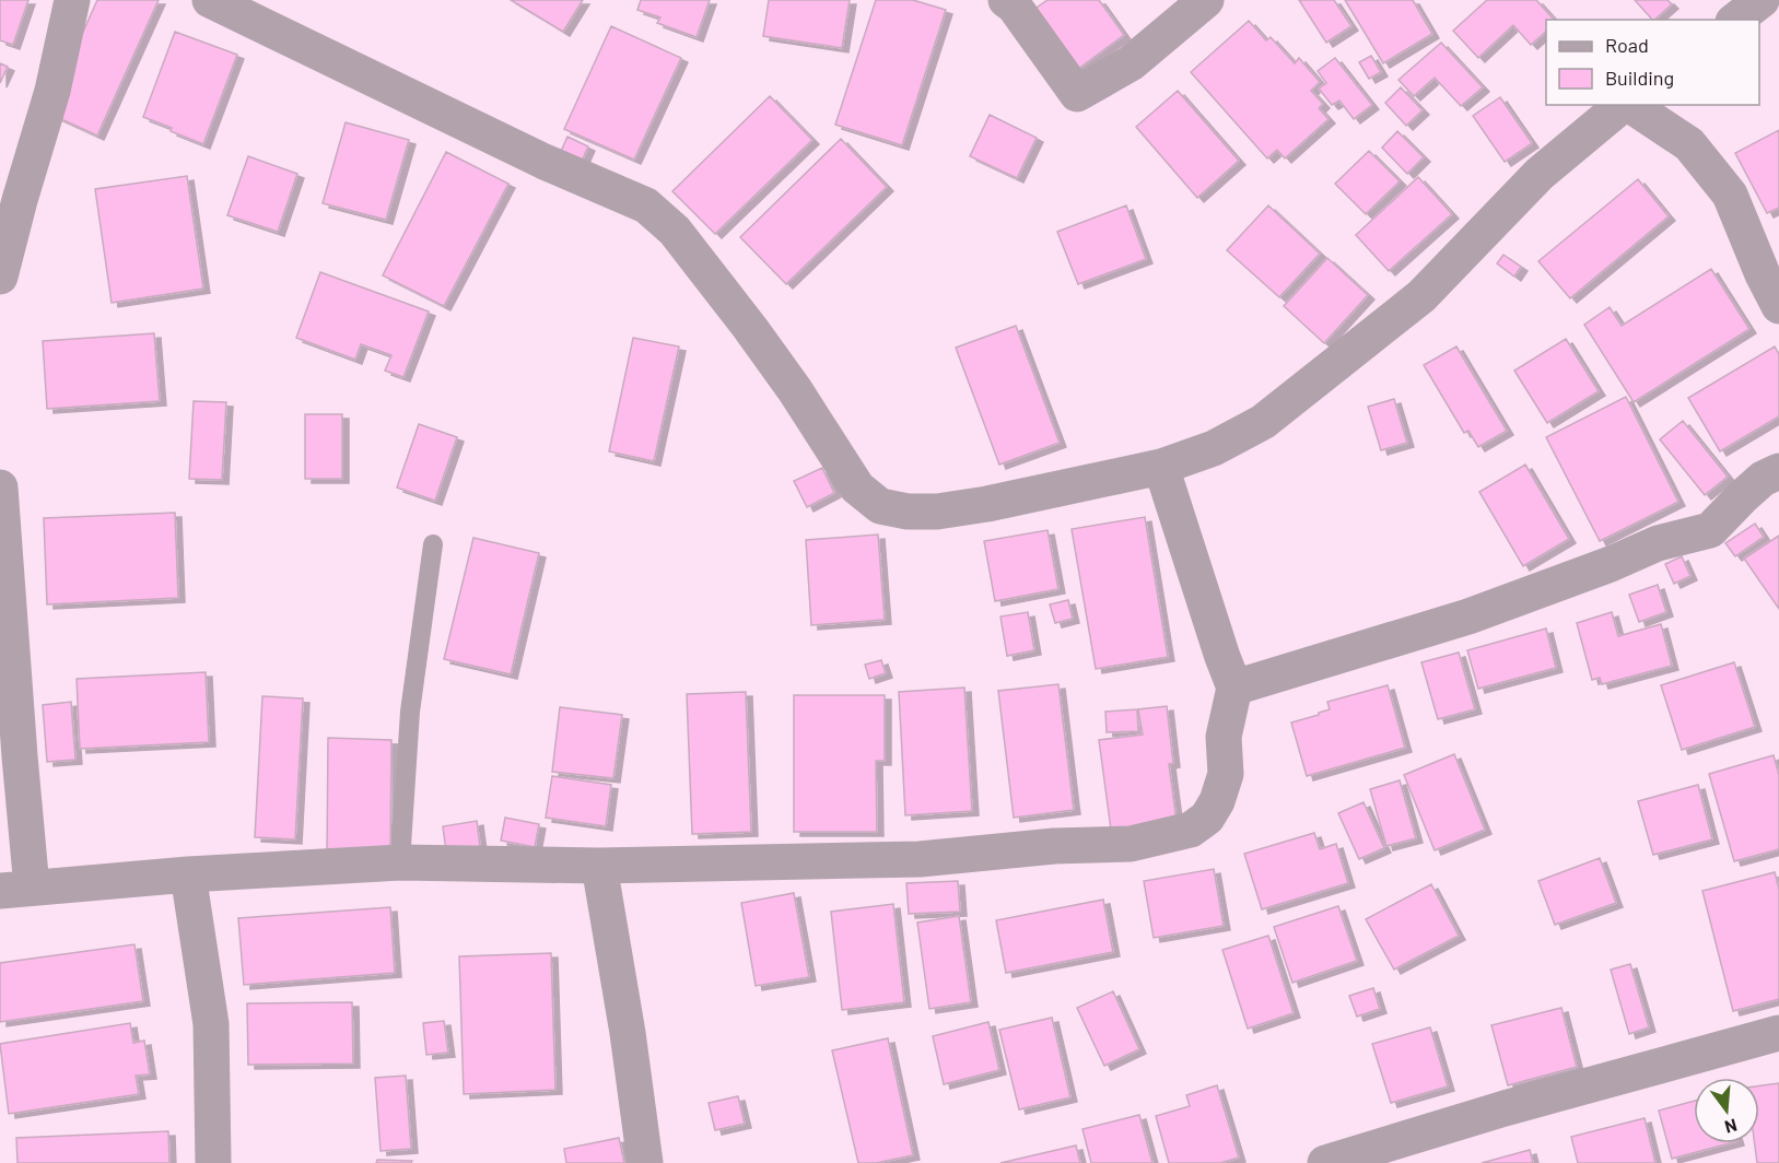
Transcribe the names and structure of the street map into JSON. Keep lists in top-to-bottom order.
{
  "legend": ["Road", "Building"],
  "north": "bottom"
}
